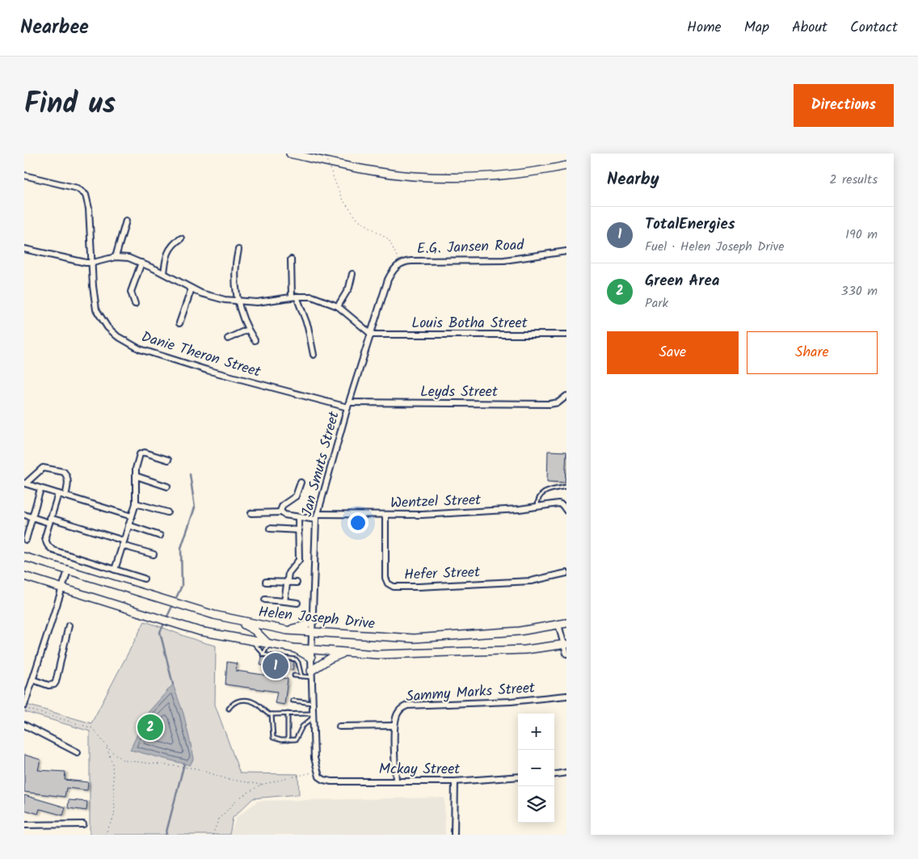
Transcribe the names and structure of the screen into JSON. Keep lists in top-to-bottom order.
{
  "streets": {
    "street": [
      "E.G. Jansen Road",
      "Louis Botha Street",
      "Danie Theron Street",
      "Leyds Street",
      "Jan Smuts Street",
      "Wentzel Street",
      "Hefer Street",
      "Helen Joseph Drive",
      "Sammy Marks Street",
      "Mckay Street"
    ]
  },
  "crossings": [
    ["E.G. Jansen Road", "Jan Smuts Street"],
    ["Louis Botha Street", "Jan Smuts Street"],
    ["Danie Theron Street", "Leyds Street"],
    ["Danie Theron Street", "Jan Smuts Street"],
    ["Leyds Street", "Jan Smuts Street"],
    ["Jan Smuts Street", "Wentzel Street"],
    ["Jan Smuts Street", "Helen Joseph Drive"],
    ["Jan Smuts Street", "Mckay Street"],
    ["Wentzel Street", "Hefer Street"],
    ["Sammy Marks Street", "Mckay Street"]
  ],
  "page": {
    "header": "Nearbee",
    "nav": [
      "Home",
      "Map",
      "About",
      "Contact"
    ],
    "title": "Find us",
    "buttons": [
      "Directions",
      ["Save", "Share"]
    ],
    "heading": ["Nearby", "2 results"],
    "list": [
      {
        "mark": "1",
        "name": "TotalEnergies",
        "note": "Fuel · Helen Joseph Drive",
        "value": "190 m"
      },
      {
        "mark": "2",
        "name": "Green Area",
        "note": "Park",
        "value": "330 m"
      }
    ],
    "pins": ["1", "2"],
    "map_buttons": ["+", "−"]
  }
}
